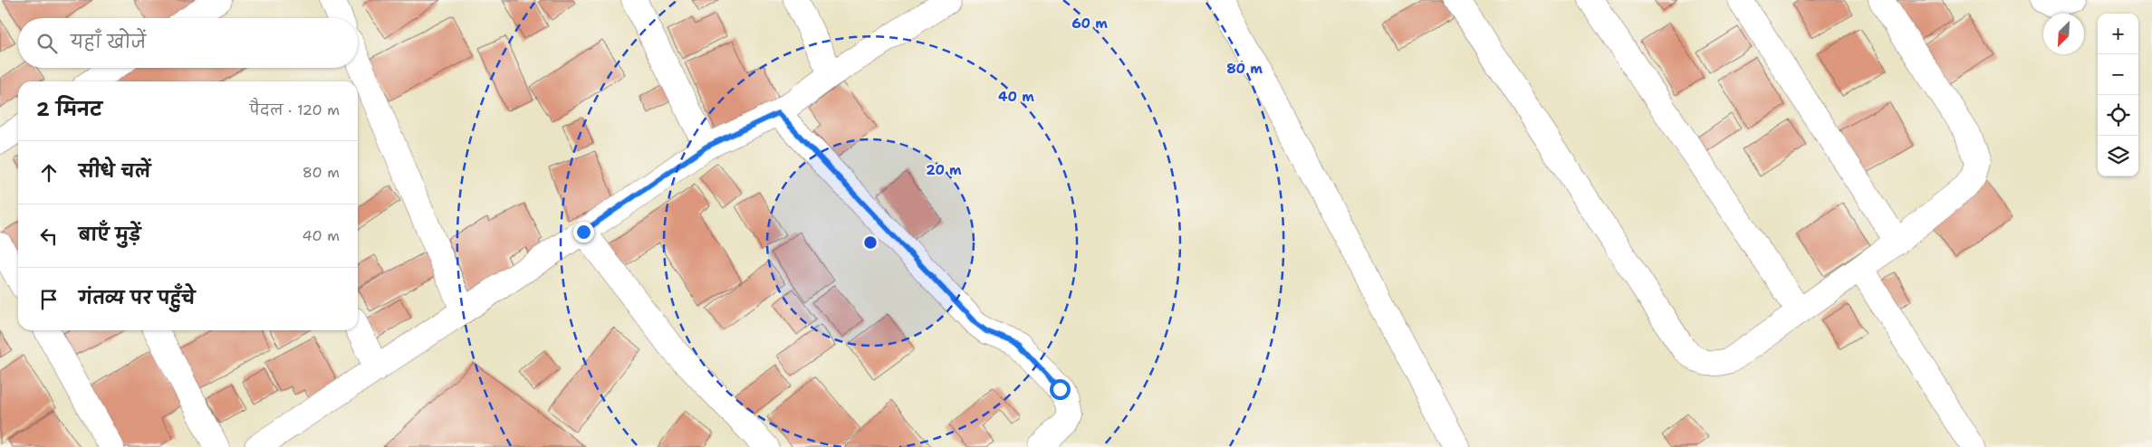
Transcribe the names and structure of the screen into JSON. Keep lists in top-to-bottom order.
{
  "north": "bottom left",
  "page": {
    "map_buttons": ["+", "−"],
    "search": "यहाँ खोजें",
    "heading": ["2 मिनट", "पैदल · 120 m"],
    "list": [
      ["सीधे चलें", "80 m"],
      ["बाएँ मुड़ें", "40 m"],
      "गंतव्य पर पहुँचे"
    ]
  },
  "rings": [
    "60 m",
    "80 m",
    "40 m",
    "20 m"
  ]
}
